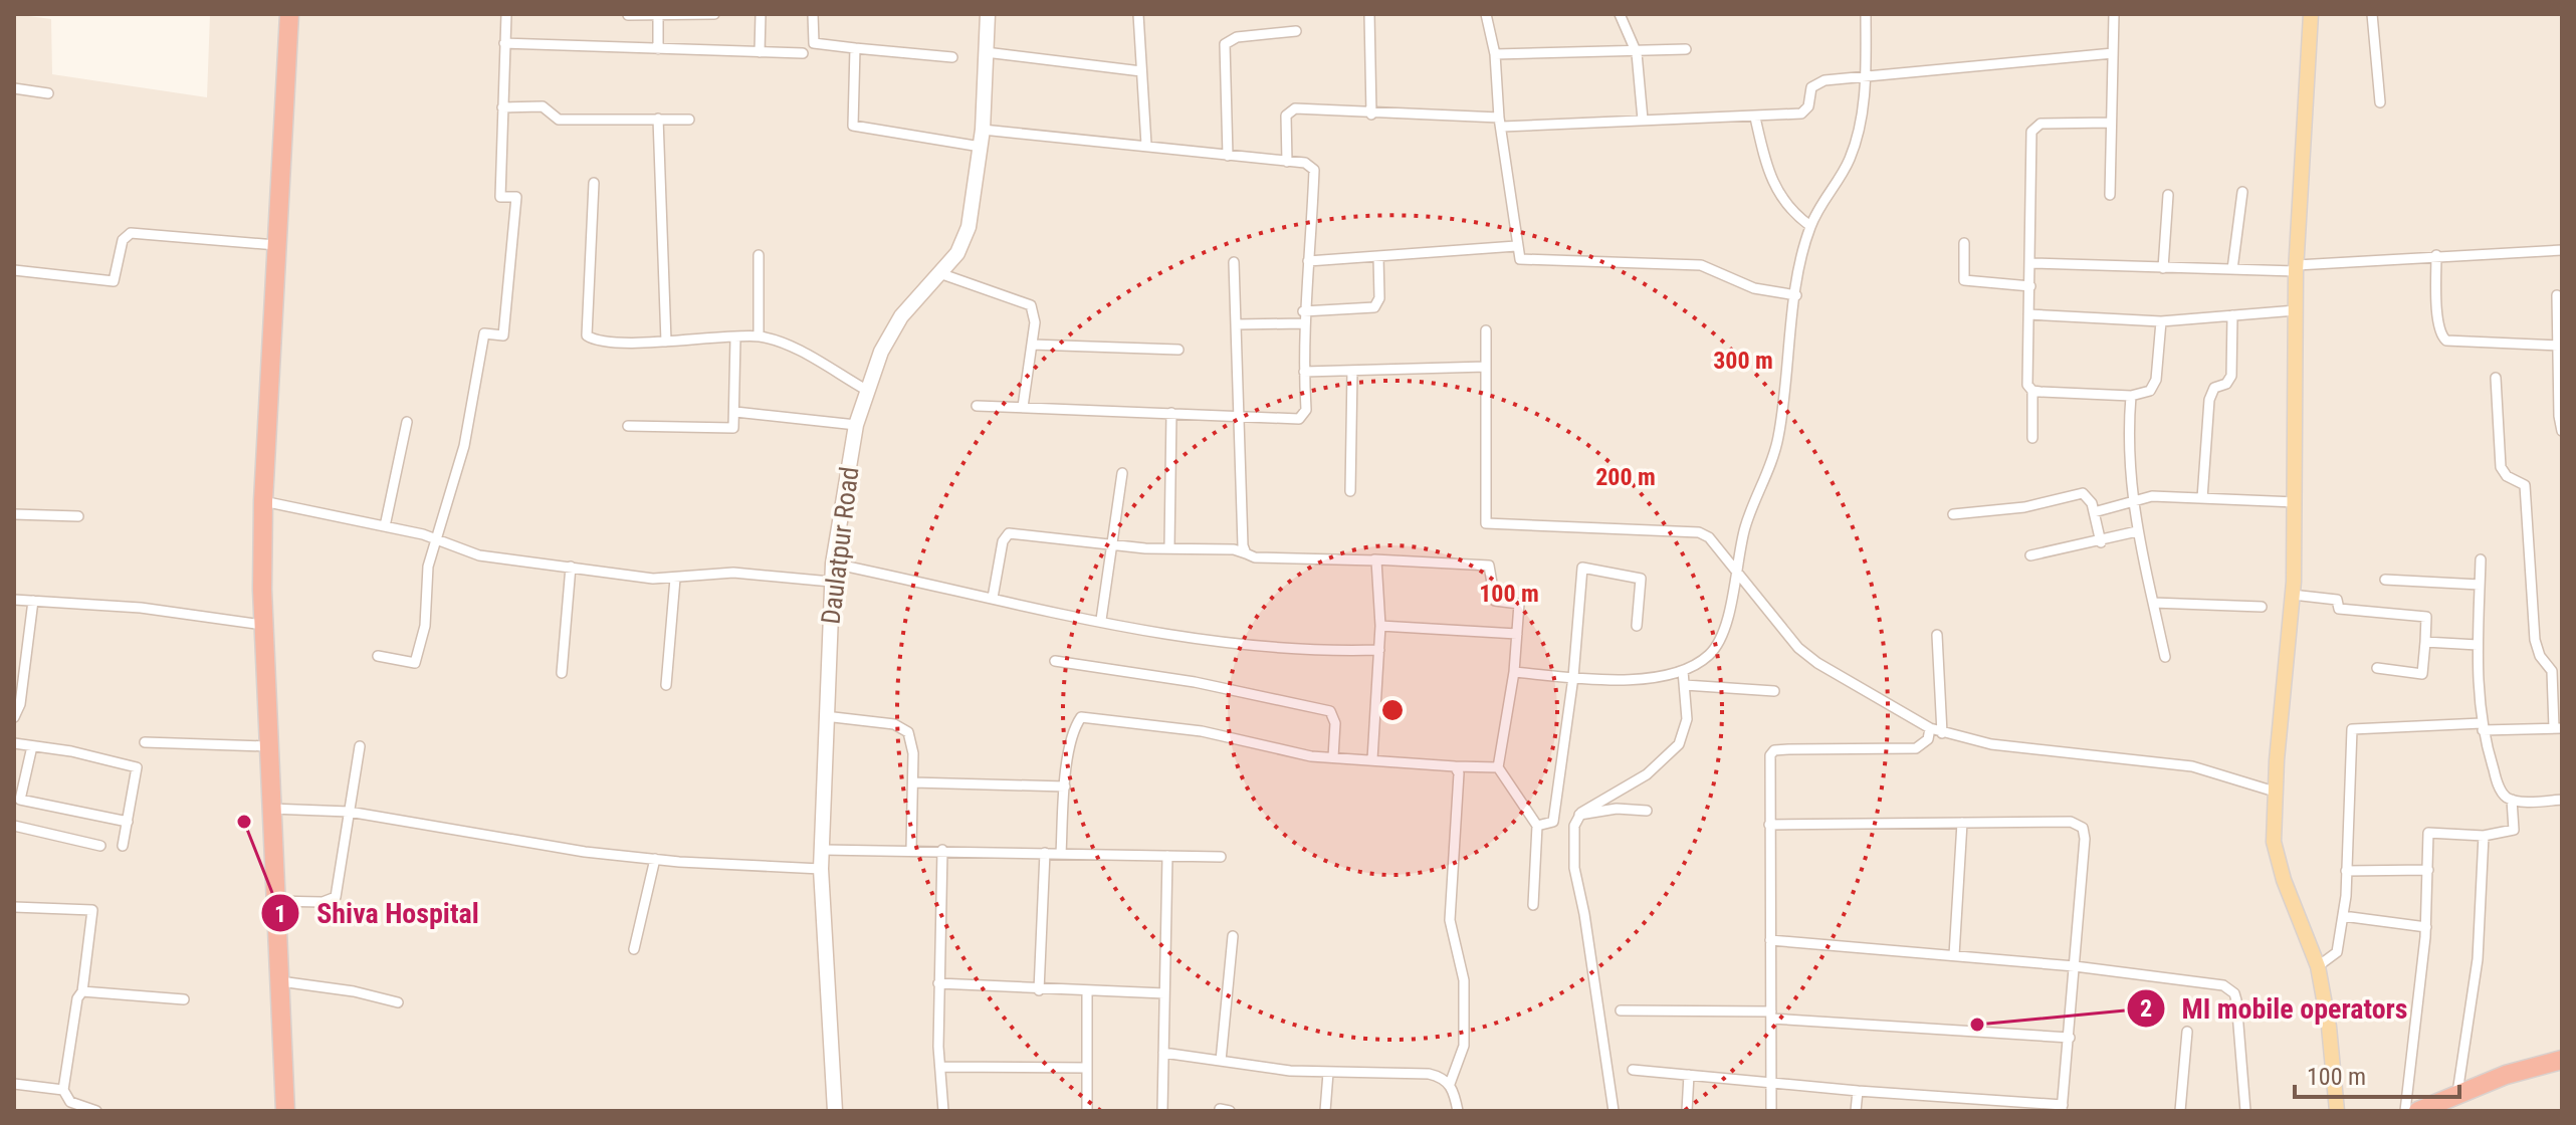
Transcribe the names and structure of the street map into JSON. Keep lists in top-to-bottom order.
{
  "streets": {
    "street": ["Daulatpur Road"]
  },
  "places": ["Shiva Hospital", "MI mobile operators"],
  "scale_bar": "100 m",
  "rings": ["300 m", "200 m", "100 m"]
}
